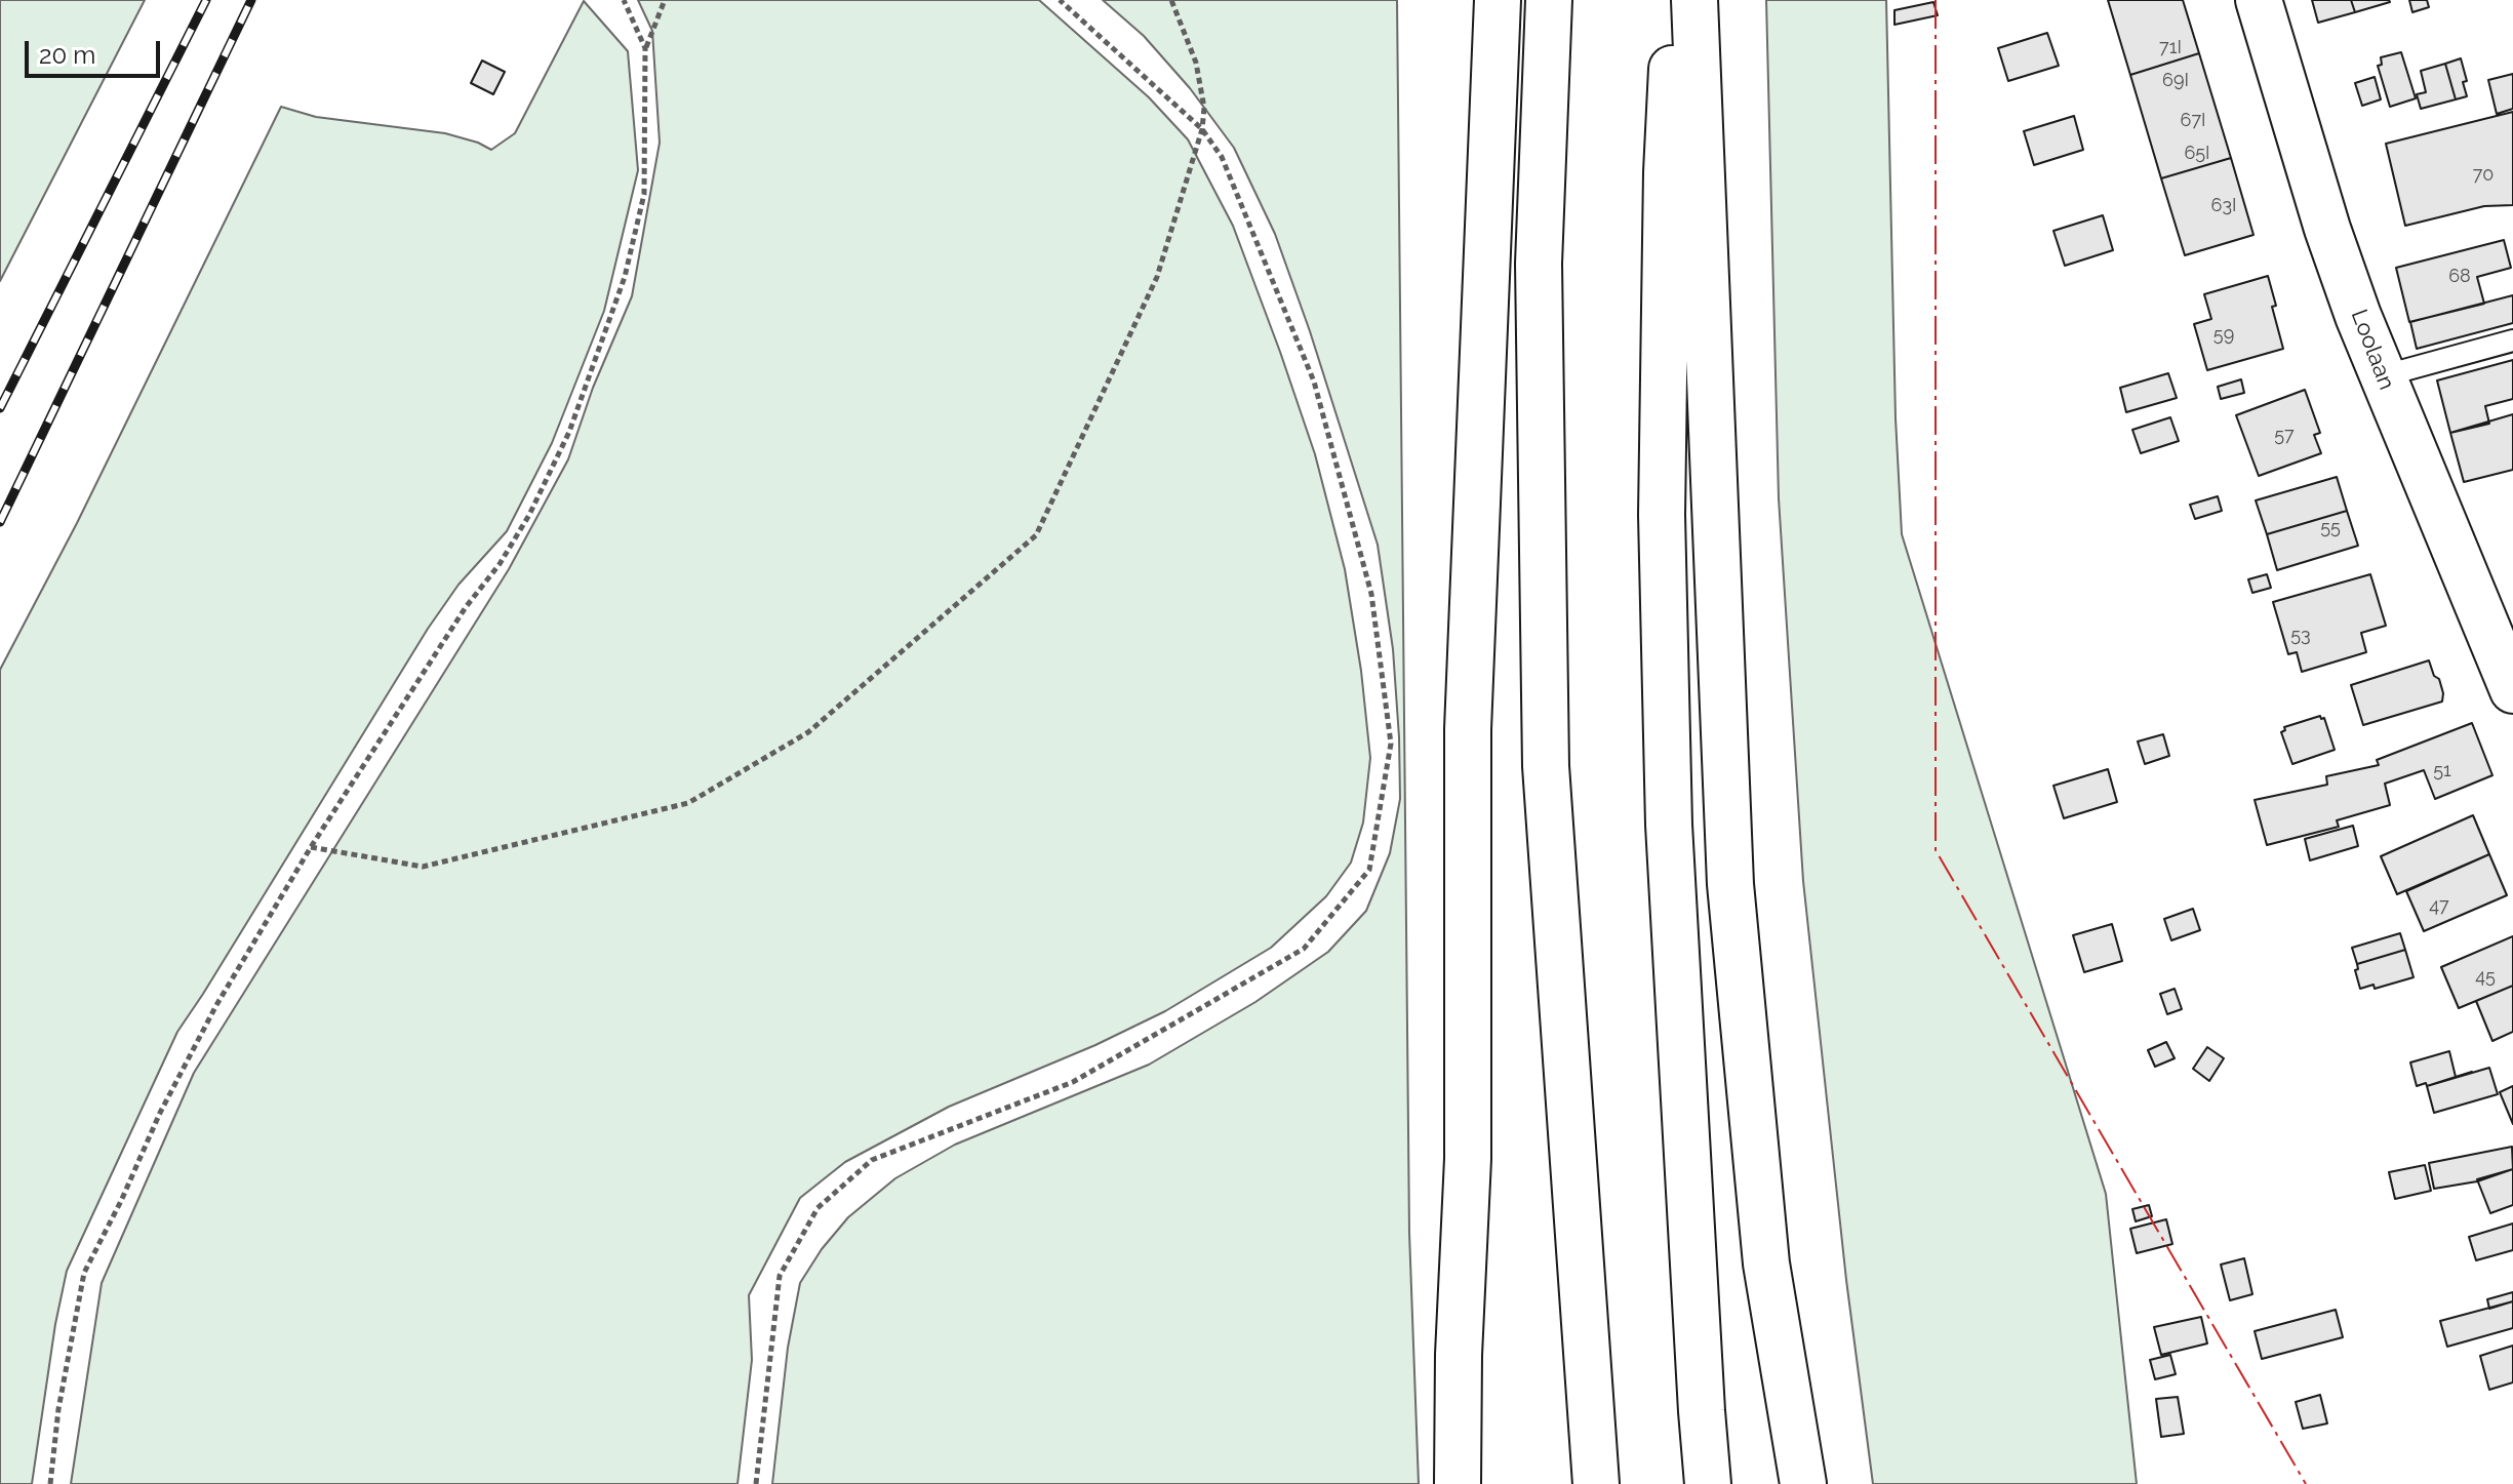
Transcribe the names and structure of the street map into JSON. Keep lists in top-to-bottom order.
{
  "streets": {
    "main road": ["Loolaan"]
  },
  "house_numbers": [
    "71I",
    "69I",
    "67I",
    "65I",
    "70",
    "63I",
    "68",
    "59",
    "57",
    "55",
    "53",
    "51",
    "47",
    "45"
  ],
  "scale_bar": "20 m"
}
